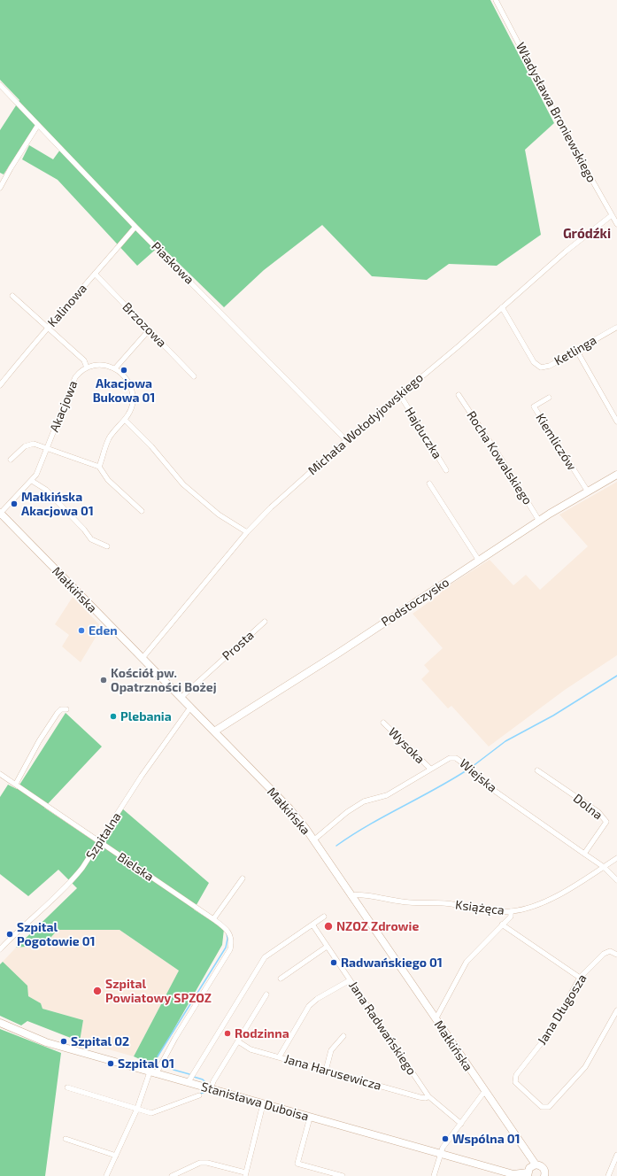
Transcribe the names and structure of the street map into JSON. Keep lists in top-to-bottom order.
{
  "streets": {
    "street": [
      "Władysława Broniewskiego",
      "Piaskowa",
      "Kalinowa",
      "Brzozowa",
      "Ketlinga",
      "Akacjowa",
      "Michała Wołodyjowskiego",
      "Hajduczka",
      "Kiemliczów",
      "Rocha Kowalskiego",
      "Małkińska",
      "Podstoczysko",
      "Prosta",
      "Wysoka",
      "Wiejska",
      "Dolna",
      "Szpitalna",
      "Bielska",
      "Książęca",
      "Jana Długosza",
      "Jana Radwańskiego",
      "Jana Harusewicza",
      "Stanisława Duboisa"
    ]
  },
  "crossings": [
    ["Władysława Broniewskiego", "Michała Wołodyjowskiego"],
    ["Piaskowa", "Kalinowa"],
    ["Piaskowa", "Michała Wołodyjowskiego"],
    ["Kalinowa", "Brzozowa"],
    ["Ketlinga", "Michała Wołodyjowskiego"],
    ["Akacjowa", "Małkińska"],
    ["Michała Wołodyjowskiego", "Hajduczka"],
    ["Michała Wołodyjowskiego", "Małkińska"],
    ["Kiemliczów", "Podstoczysko"],
    ["Rocha Kowalskiego", "Podstoczysko"],
    ["Małkińska", "Podstoczysko"],
    ["Małkińska", "Prosta"],
    ["Małkińska", "Wiejska"],
    ["Małkińska", "Szpitalna"],
    ["Małkińska", "Książęca"],
    ["Małkińska", "Stanisława Duboisa"],
    ["Wysoka", "Wiejska"],
    ["Wiejska", "Dolna"],
    ["Wiejska", "Książęca"],
    ["Szpitalna", "Bielska"],
    ["Bielska", "Stanisława Duboisa"],
    ["Jana Radwańskiego", "Jana Harusewicza"]
  ],
  "districts": ["Gródźki"],
  "places": [
    "Akacjowa Bukowa 01",
    "Małkińska Akacjowa 01",
    "Eden",
    "Kościół pw. Opatrzności Bożej",
    "Plebania",
    "NZOZ Zdrowie",
    "Szpital Pogotowie 01",
    "Radwańskiego 01",
    "Szpital Powiatowy SPZOZ",
    "Rodzinna",
    "Szpital 02",
    "Szpital 01",
    "Wspólna 01"
  ]
}
